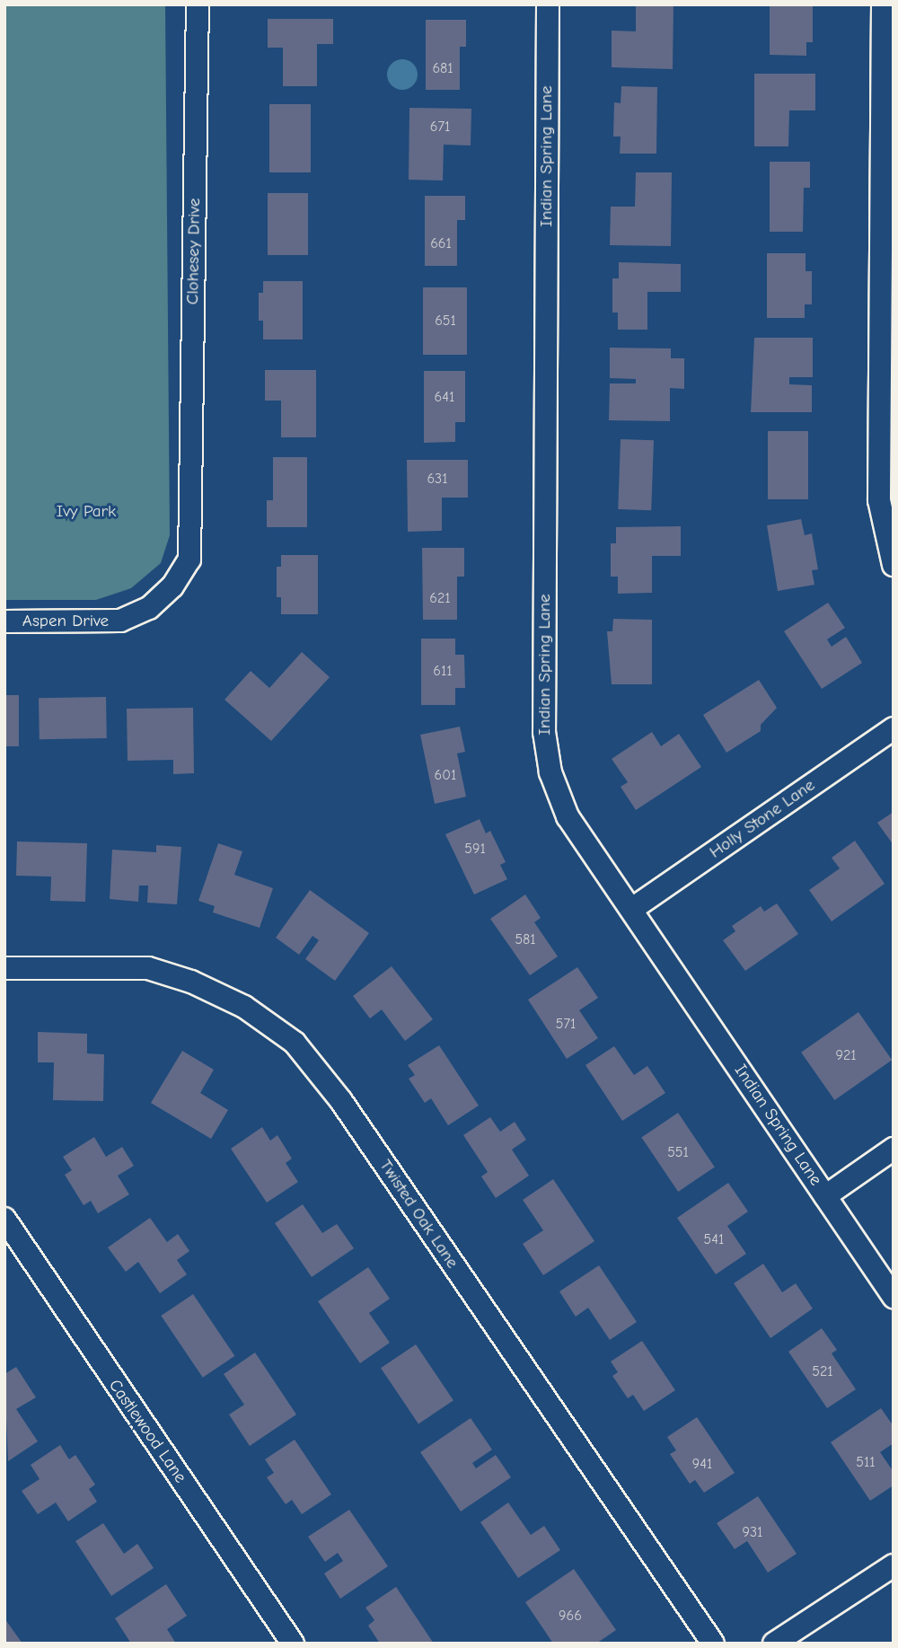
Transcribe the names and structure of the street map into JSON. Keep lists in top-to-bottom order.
{
  "streets": {
    "street": [
      "Indian Spring Lane",
      "Clohesey Drive",
      "Aspen Drive",
      "Holly Stone Lane",
      "Twisted Oak Lane",
      "Castlewood Lane"
    ]
  },
  "crossings": [
    ["Indian Spring Lane", "Holly Stone Lane"],
    ["Clohesey Drive", "Aspen Drive"]
  ],
  "parks": ["Ivy Park"],
  "house_numbers": [
    "681",
    "671",
    "661",
    "651",
    "641",
    "631",
    "621",
    "611",
    "601",
    "591",
    "581",
    "571",
    "921",
    "551",
    "541",
    "521",
    "511",
    "941",
    "931",
    "966"
  ]
}
